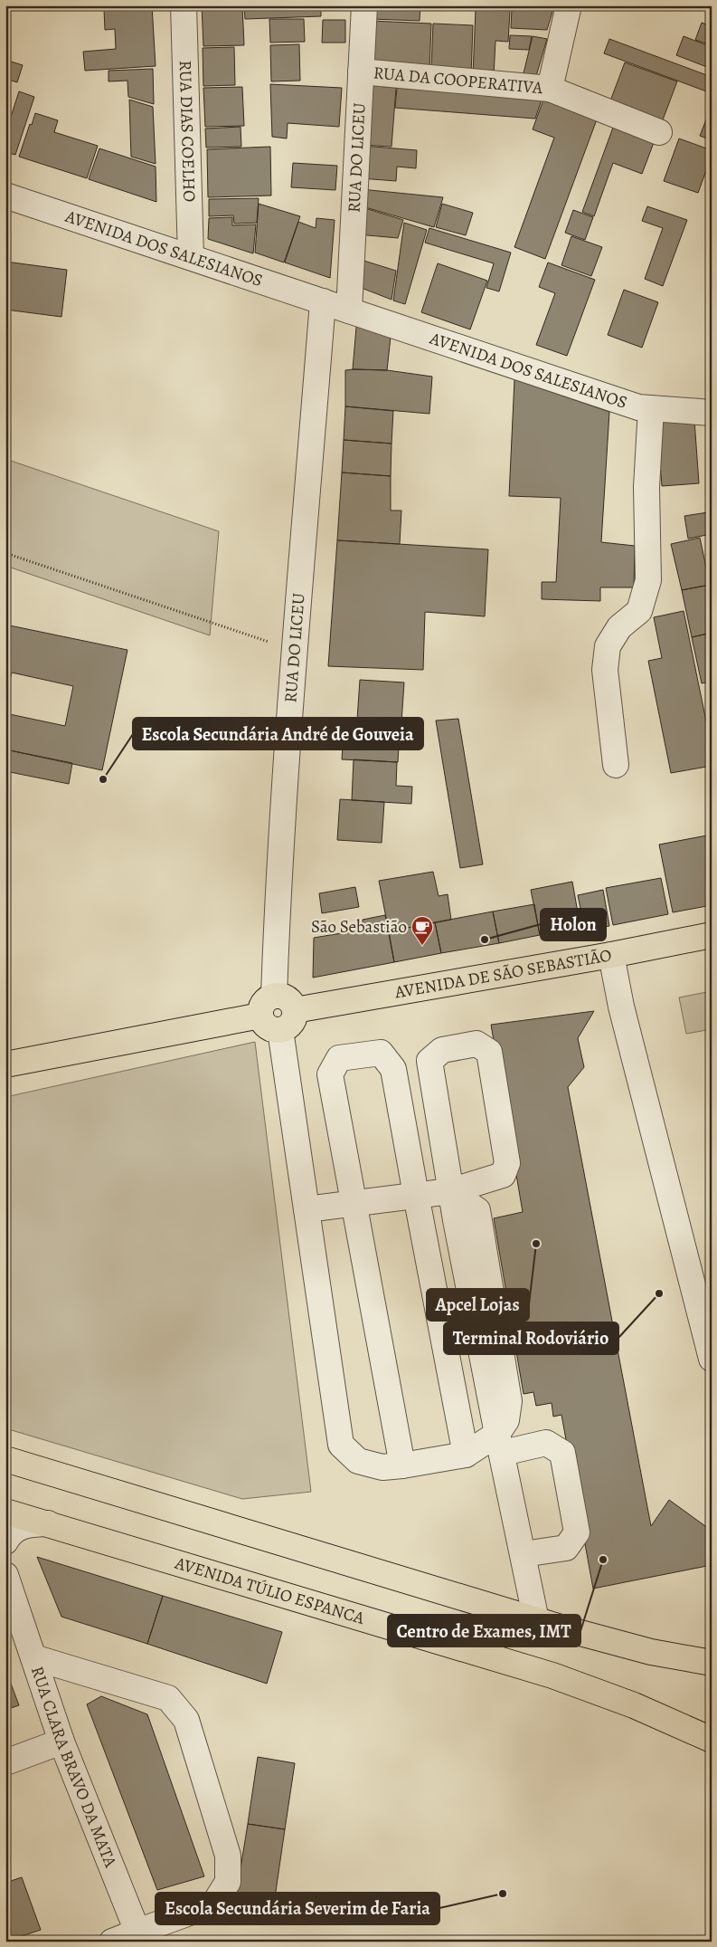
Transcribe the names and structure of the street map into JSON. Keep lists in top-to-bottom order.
{
  "streets": {
    "main road": ["AVENIDA DE SÃO SEBASTIÃO", "AVENIDA TÚLIO ESPANCA"],
    "street": [
      "RUA DA COOPERATIVA",
      "RUA DIAS COELHO",
      "RUA DO LICEU",
      "AVENIDA DOS SALESIANOS",
      "RUA CLARA BRAVO DA MATA"
    ]
  },
  "crossings": [
    ["RUA DA COOPERATIVA", "RUA DO LICEU"],
    ["RUA DIAS COELHO", "AVENIDA DOS SALESIANOS"],
    ["RUA DO LICEU", "AVENIDA DOS SALESIANOS"],
    ["RUA DO LICEU", "AVENIDA DE SÃO SEBASTIÃO"]
  ],
  "places": {
    "other": [
      "Escola Secundária André de Gouveia",
      "Holon",
      "Apcel Lojas",
      "Terminal Rodoviário",
      "Centro de Exames, IMT",
      "Escola Secundária Severim de Faria"
    ],
    "cafe": ["São Sebastião"]
  }
}
